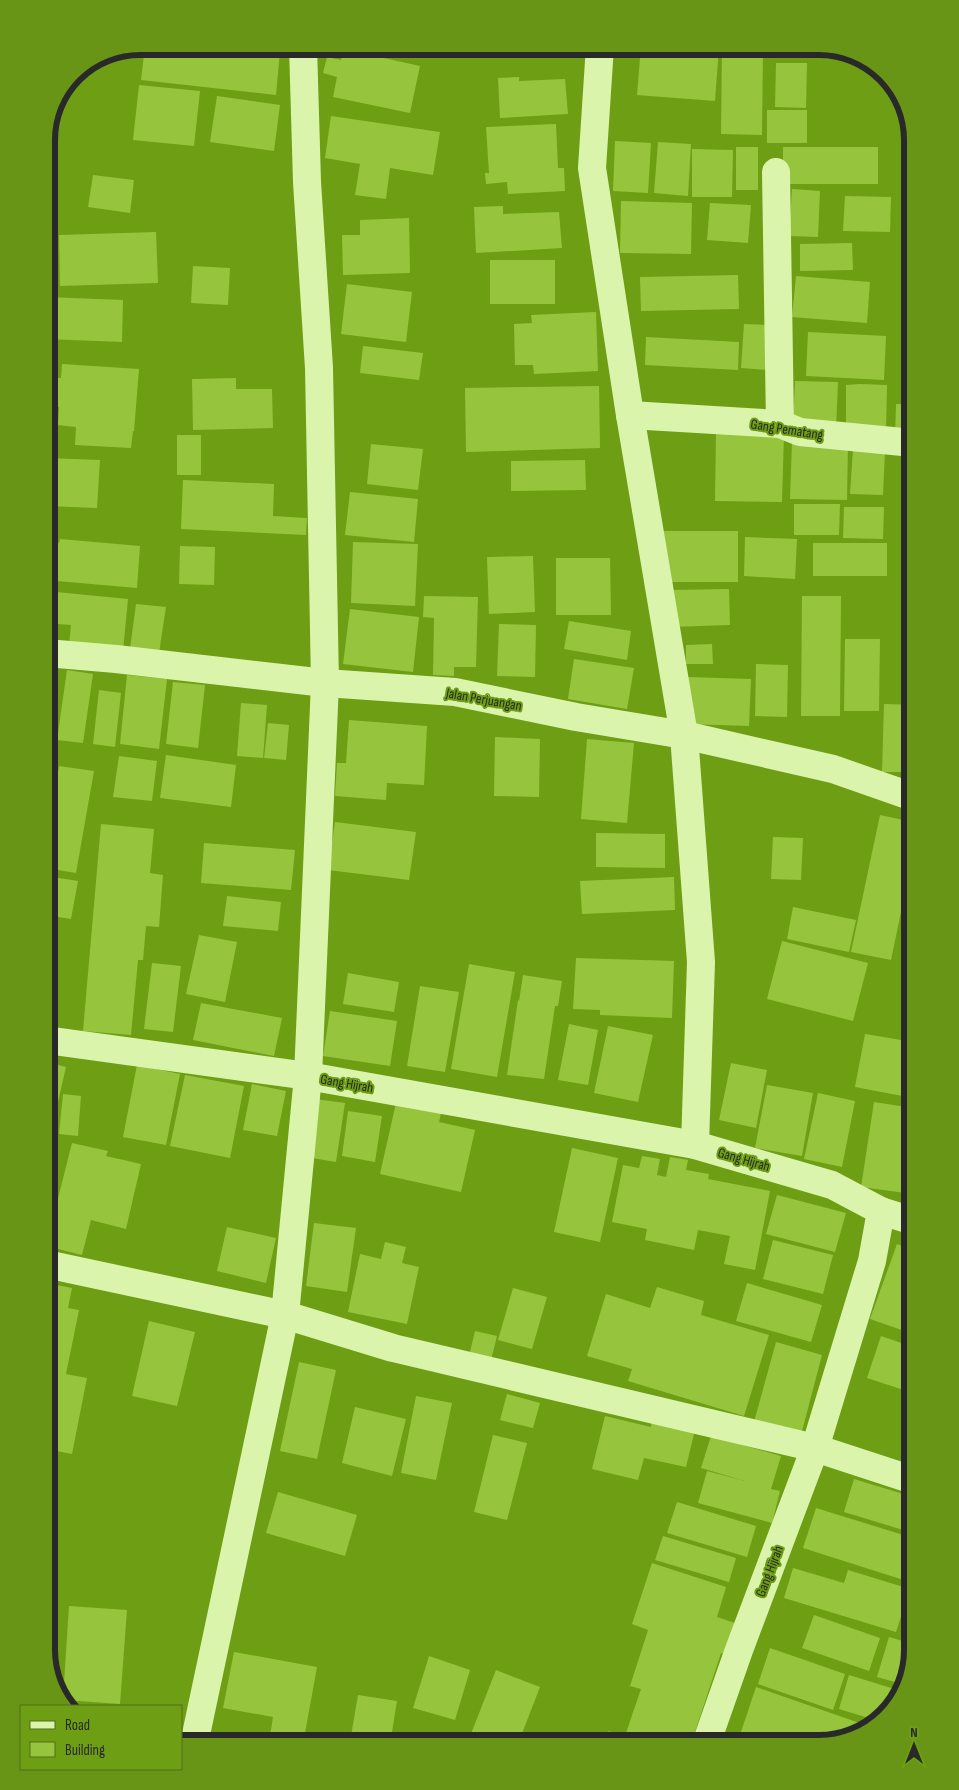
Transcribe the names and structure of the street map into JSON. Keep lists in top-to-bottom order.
{
  "streets": {
    "street": ["Gang Pematang", "Jalan Perjuangan", "Gang Hijrah"]
  },
  "legend": ["Road", "Building"],
  "north": "top"
}
